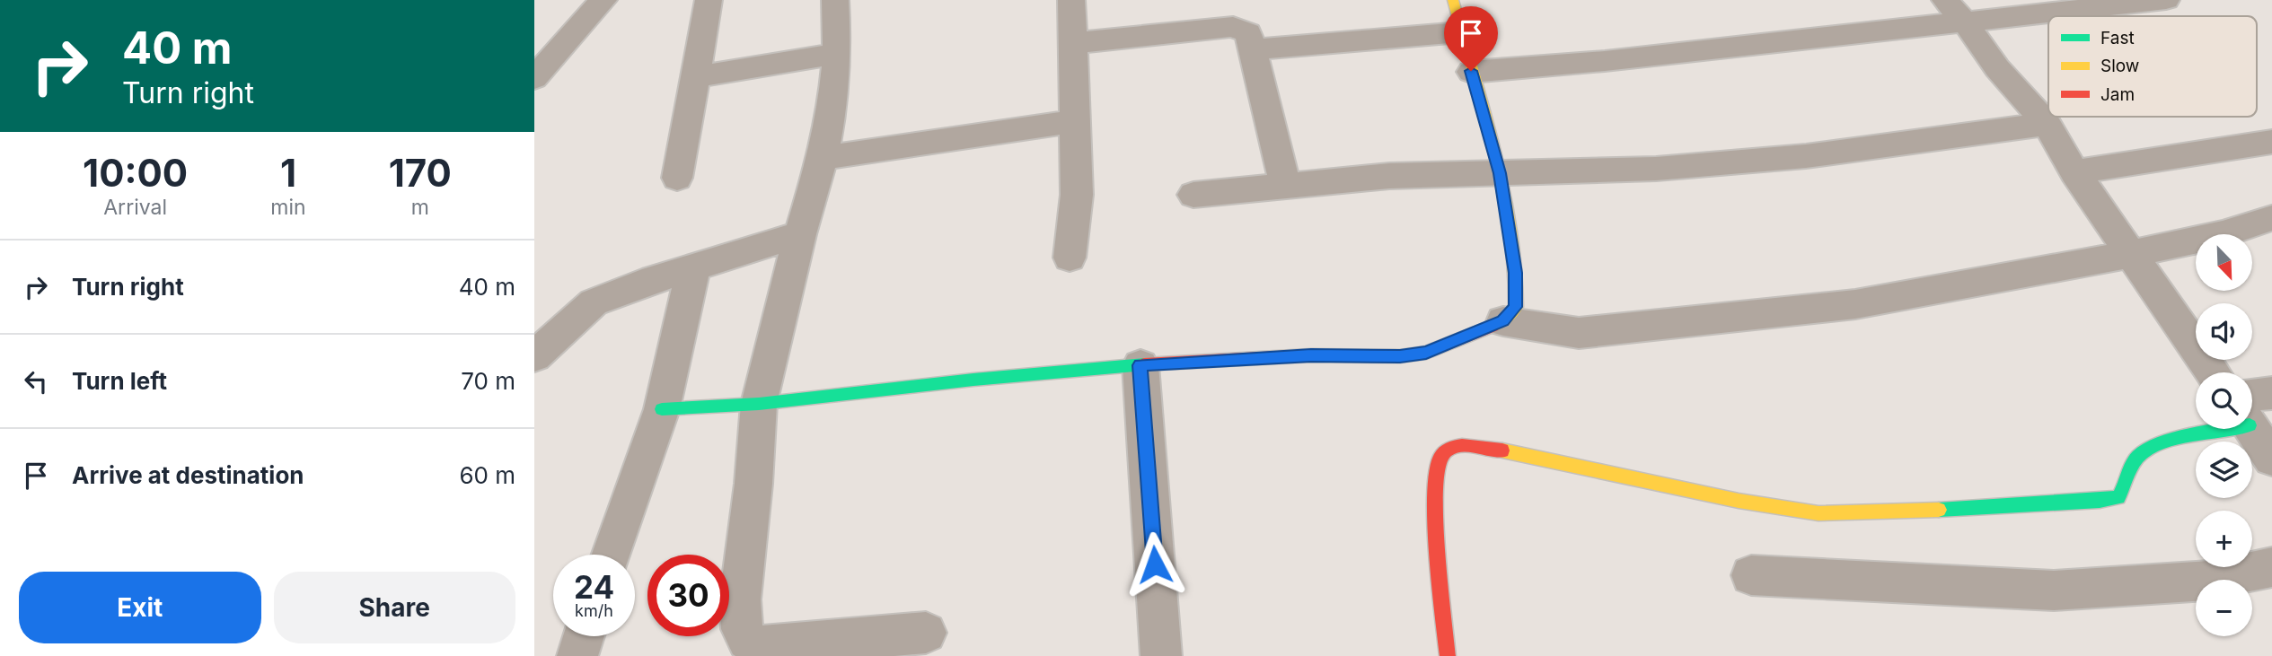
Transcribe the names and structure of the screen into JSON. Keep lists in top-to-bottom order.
{
  "legend": ["Fast", "Slow", "Jam"],
  "north": "bottom right",
  "page": {
    "turn": ["40 m", "Turn right"],
    "eta": [
      "10:00",
      "Arrival",
      "1",
      "min",
      "170",
      "m"
    ],
    "map_buttons": ["+", "−"],
    "list": [
      {
        "name": "Turn right",
        "value": "40 m"
      },
      {
        "name": "Turn left",
        "value": "70 m"
      },
      {
        "name": "Arrive at destination",
        "value": "60 m"
      }
    ],
    "speed": "24 km/h",
    "limit": "30",
    "buttons": ["Exit", "Share"]
  }
}
